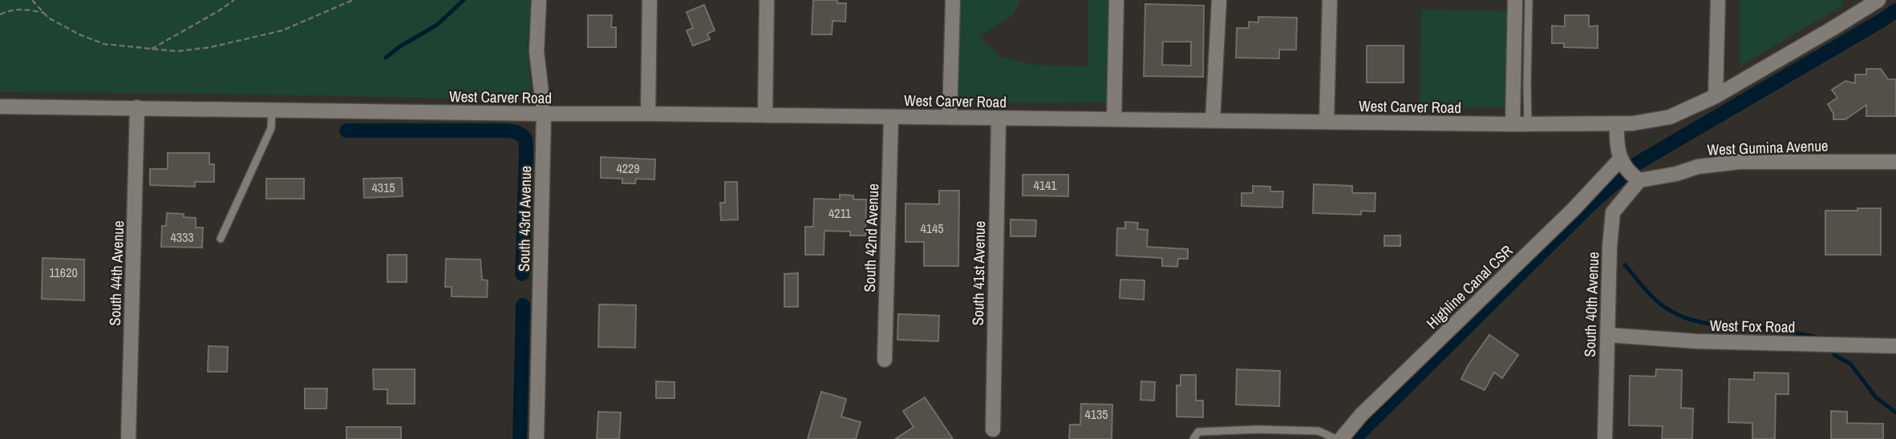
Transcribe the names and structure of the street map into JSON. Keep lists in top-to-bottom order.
{
  "streets": {
    "street": [
      "West Carver Road",
      "West Gumina Avenue",
      "South 43rd Avenue",
      "South 42nd Avenue",
      "South 44th Avenue",
      "South 41st Avenue",
      "Highline Canal CSR",
      "South 40th Avenue",
      "West Fox Road"
    ]
  },
  "crossings": [
    ["West Carver Road", "South 43rd Avenue"],
    ["West Carver Road", "South 42nd Avenue"],
    ["West Carver Road", "South 44th Avenue"],
    ["West Carver Road", "South 41st Avenue"],
    ["West Gumina Avenue", "South 40th Avenue"],
    ["South 40th Avenue", "West Fox Road"]
  ],
  "house_numbers": [
    "4229",
    "4141",
    "4315",
    "4211",
    "4145",
    "4333",
    "11620",
    "4135"
  ]
}
